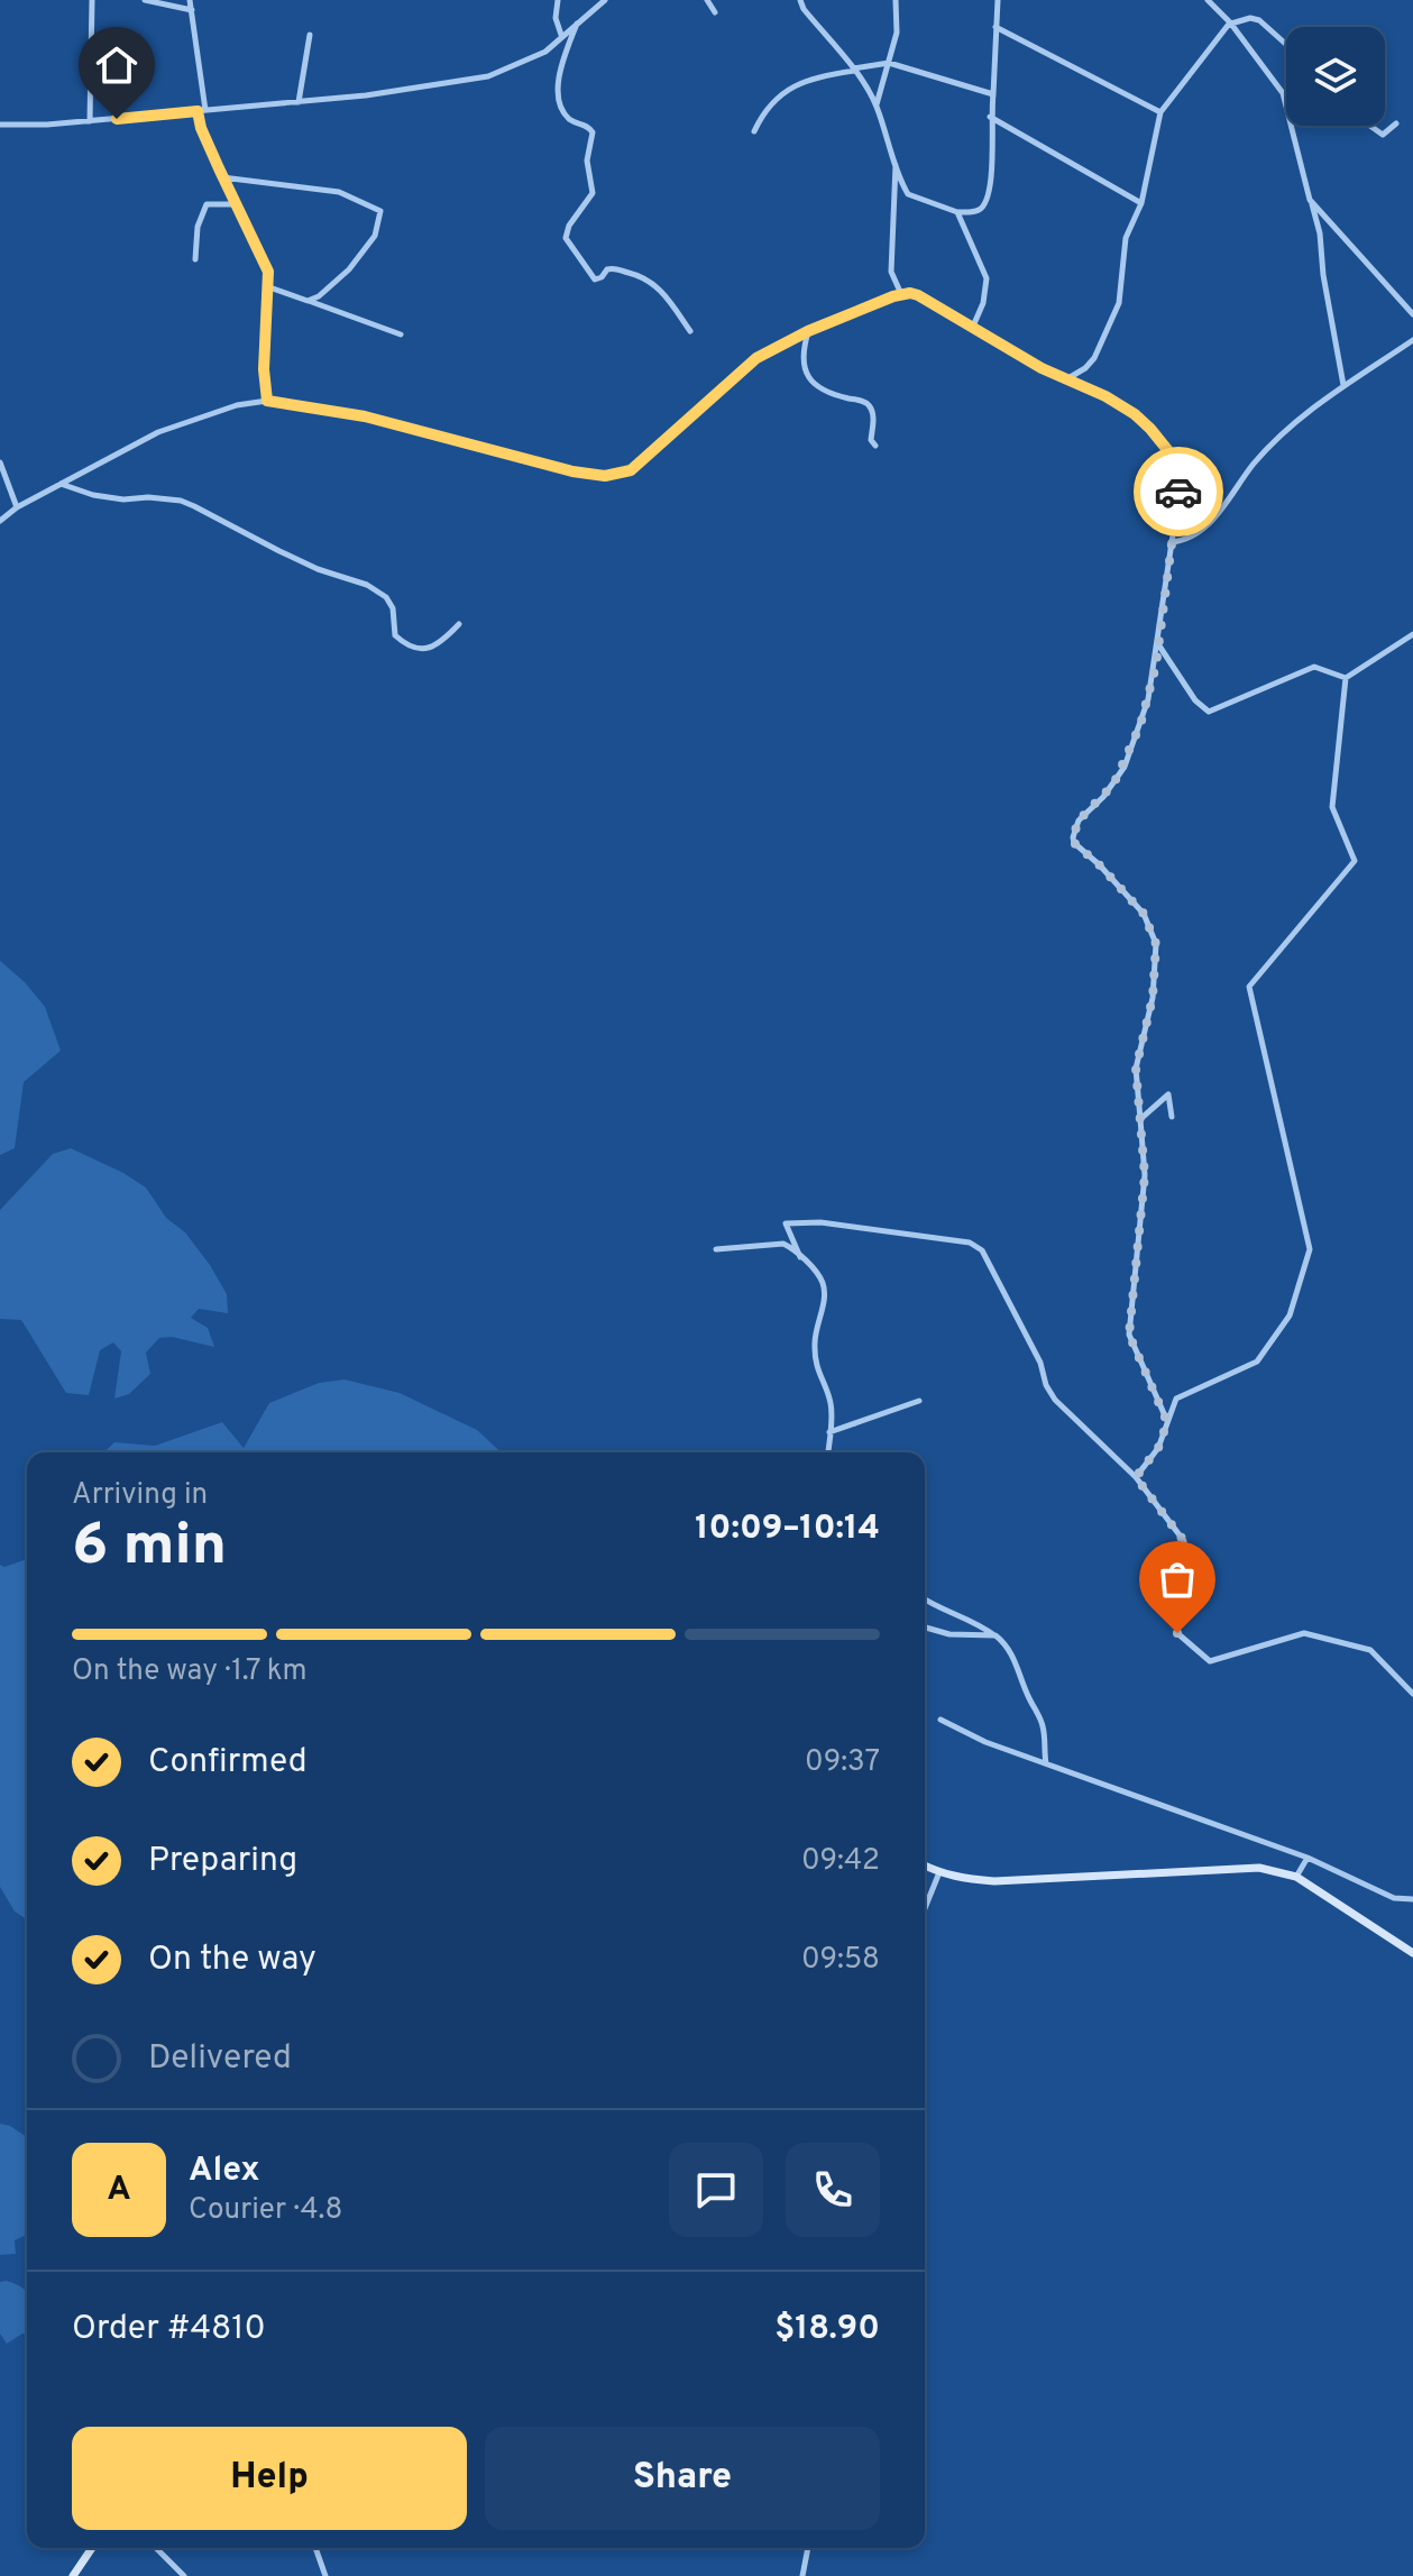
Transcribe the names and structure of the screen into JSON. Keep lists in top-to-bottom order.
{
  "page": {
    "heading": ["6 min", "Arriving in", "10:09–10:14"],
    "panel": [
      "Alex",
      "Courier · 4.8",
      "Order #4810",
      "$18.90"
    ],
    "bar": "On the way · 1.7 km",
    "list": [
      ["Confirmed", "09:37"],
      ["Preparing", "09:42"],
      ["On the way", "09:58"],
      "Delivered"
    ],
    "round": "A",
    "buttons": ["Help", "Share"]
  }
}
